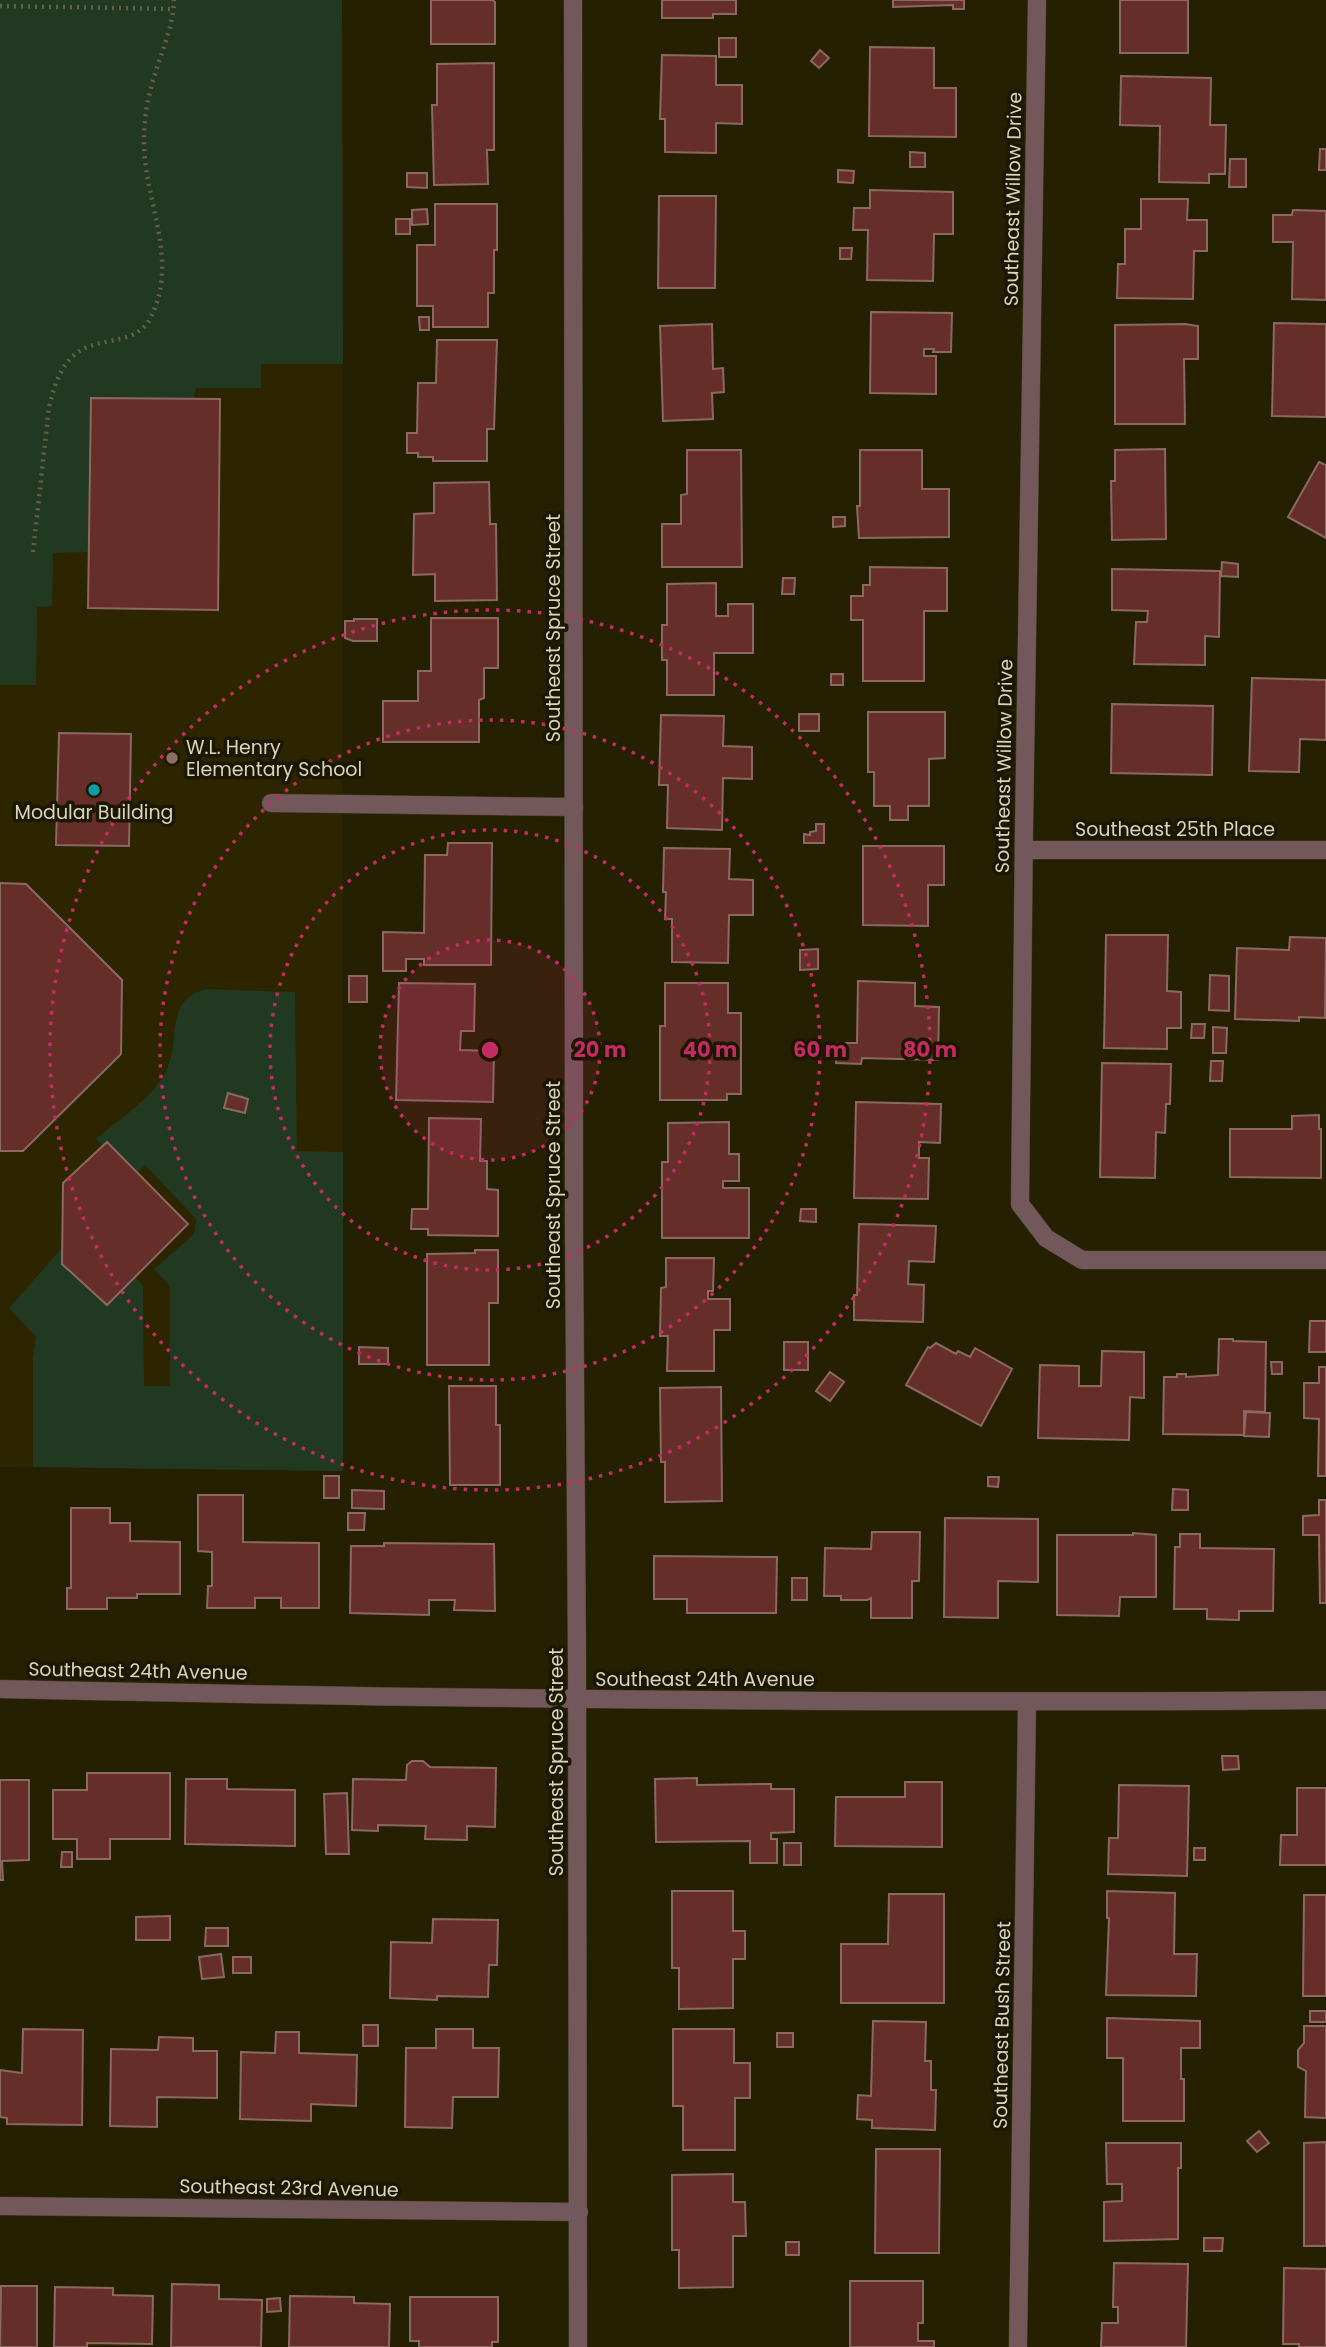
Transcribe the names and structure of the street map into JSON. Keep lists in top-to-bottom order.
{
  "streets": {
    "street": [
      "Southeast Willow Drive",
      "Southeast Spruce Street",
      "Southeast 25th Place",
      "Southeast 24th Avenue",
      "Southeast Bush Street",
      "Southeast 23rd Avenue"
    ]
  },
  "crossings": [
    ["Southeast Willow Drive", "Southeast 25th Place"],
    ["Southeast Spruce Street", "Southeast 24th Avenue"],
    ["Southeast Spruce Street", "Southeast 23rd Avenue"],
    ["Southeast 24th Avenue", "Southeast Bush Street"]
  ],
  "places": ["W.L. Henry Elementary School", "Modular Building"],
  "rings": [
    "20 m",
    "40 m",
    "60 m",
    "80 m"
  ]
}
